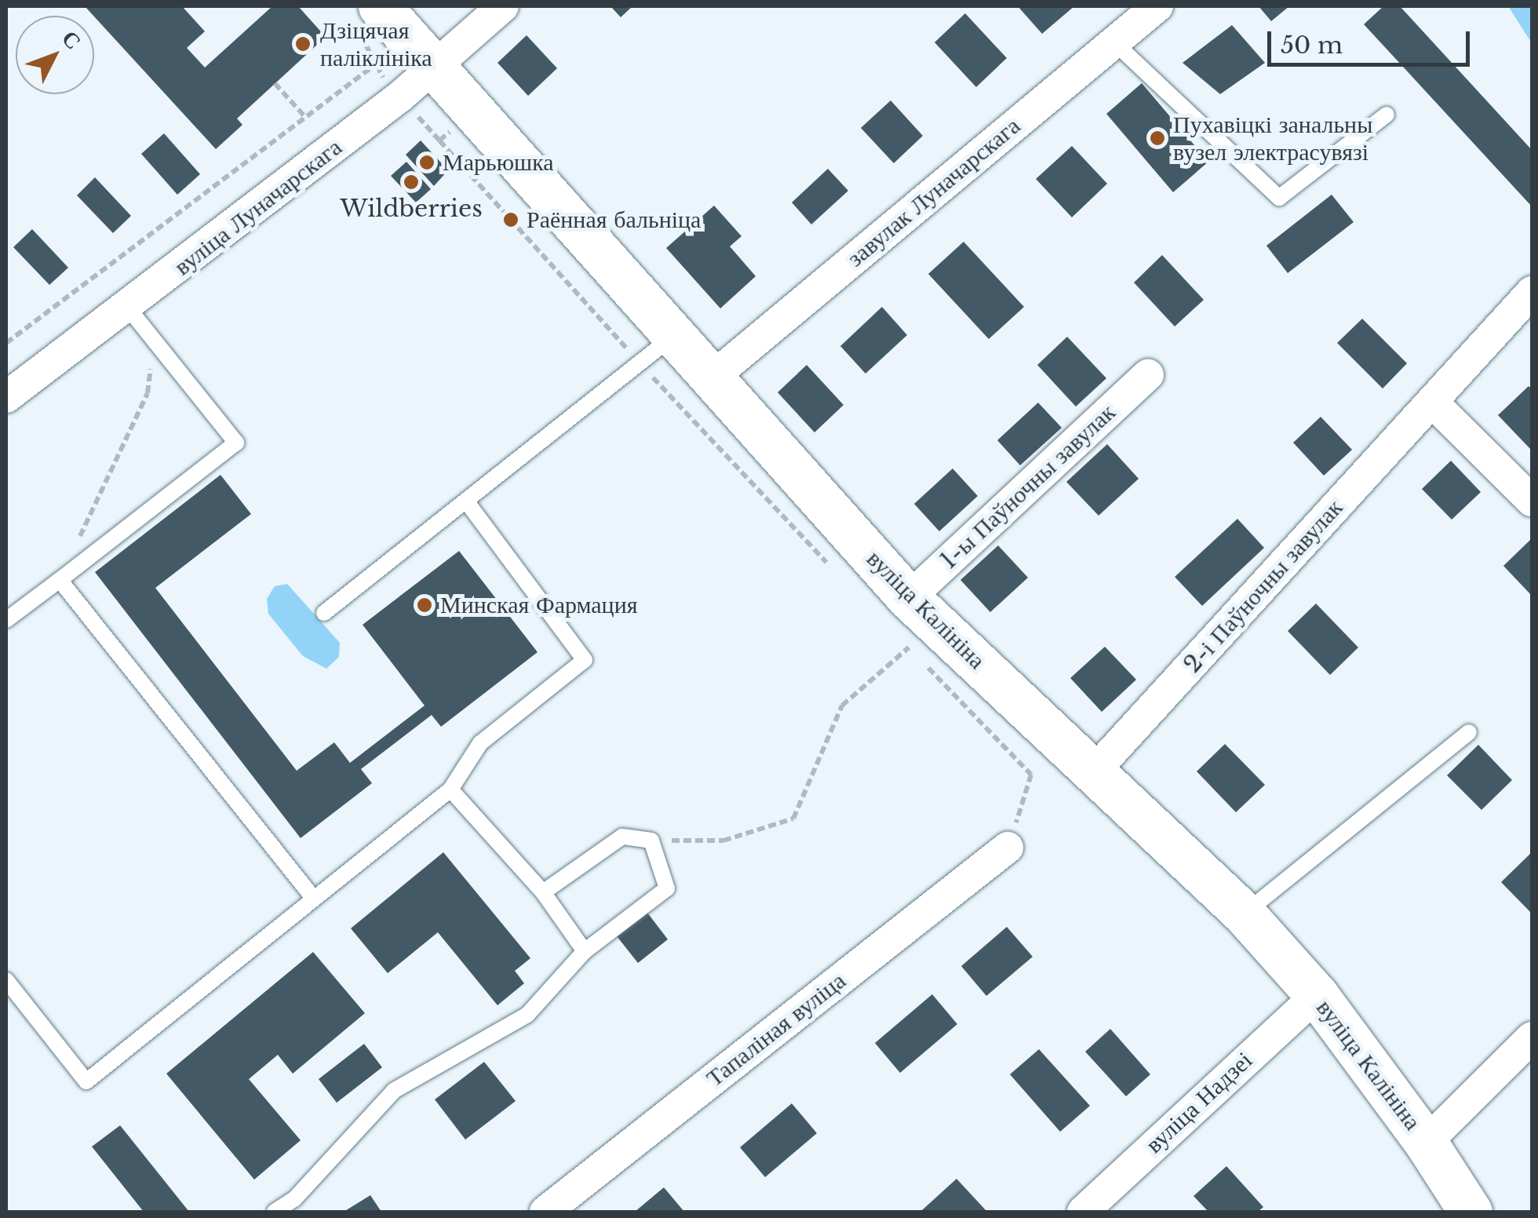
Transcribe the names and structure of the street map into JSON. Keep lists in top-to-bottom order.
{
  "streets": {
    "main road": ["вуліца Калініна"],
    "street": [
      "завулак Луначарскага",
      "вуліца Луначарскага",
      "1-ы Паўночны завулак",
      "2-і Паўночны завулак",
      "Тапаліная вуліца",
      "вуліца Надзеі"
    ]
  },
  "crossings": [
    ["завулак Луначарскага", "вуліца Калініна"],
    ["вуліца Луначарскага", "вуліца Калініна"],
    ["1-ы Паўночны завулак", "вуліца Калініна"],
    ["2-і Паўночны завулак", "вуліца Калініна"],
    ["вуліца Калініна", "вуліца Надзеі"]
  ],
  "places": [
    "Дзіцячая паліклініка",
    "Пухавіцкі занальны вузел электрасувязі",
    "Марьюшка",
    "Wildberries",
    "Раённая бальніца",
    "Минская Фармация"
  ],
  "scale_bar": "50 m",
  "north": "top right"
}
